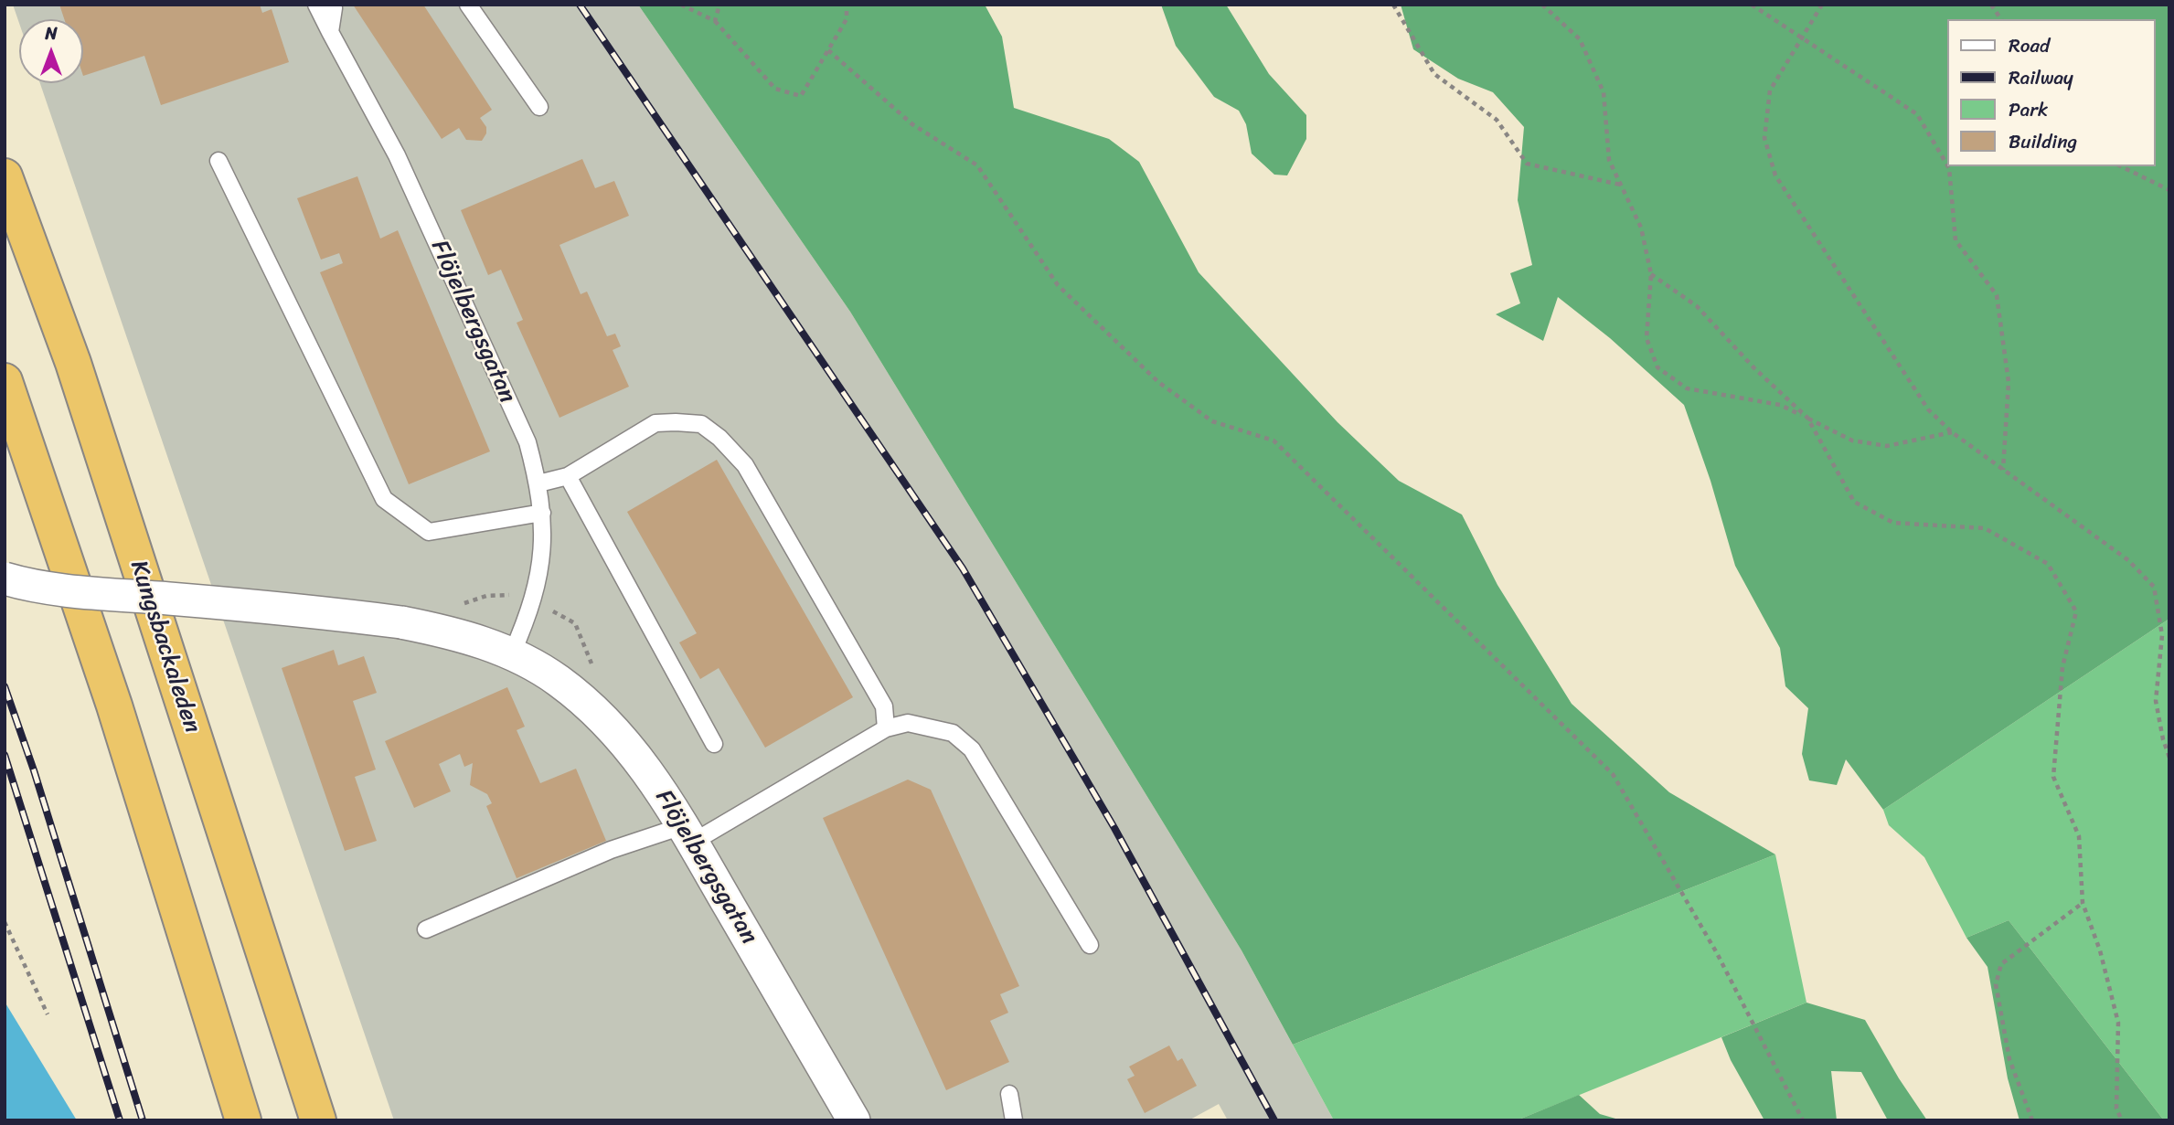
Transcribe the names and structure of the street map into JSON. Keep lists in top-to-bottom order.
{
  "streets": {
    "highway": ["Kungsbackaleden"],
    "street": ["Flöjelbergsgatan"]
  },
  "legend": [
    "Road",
    "Railway",
    "Park",
    "Building"
  ],
  "north": "top"
}
